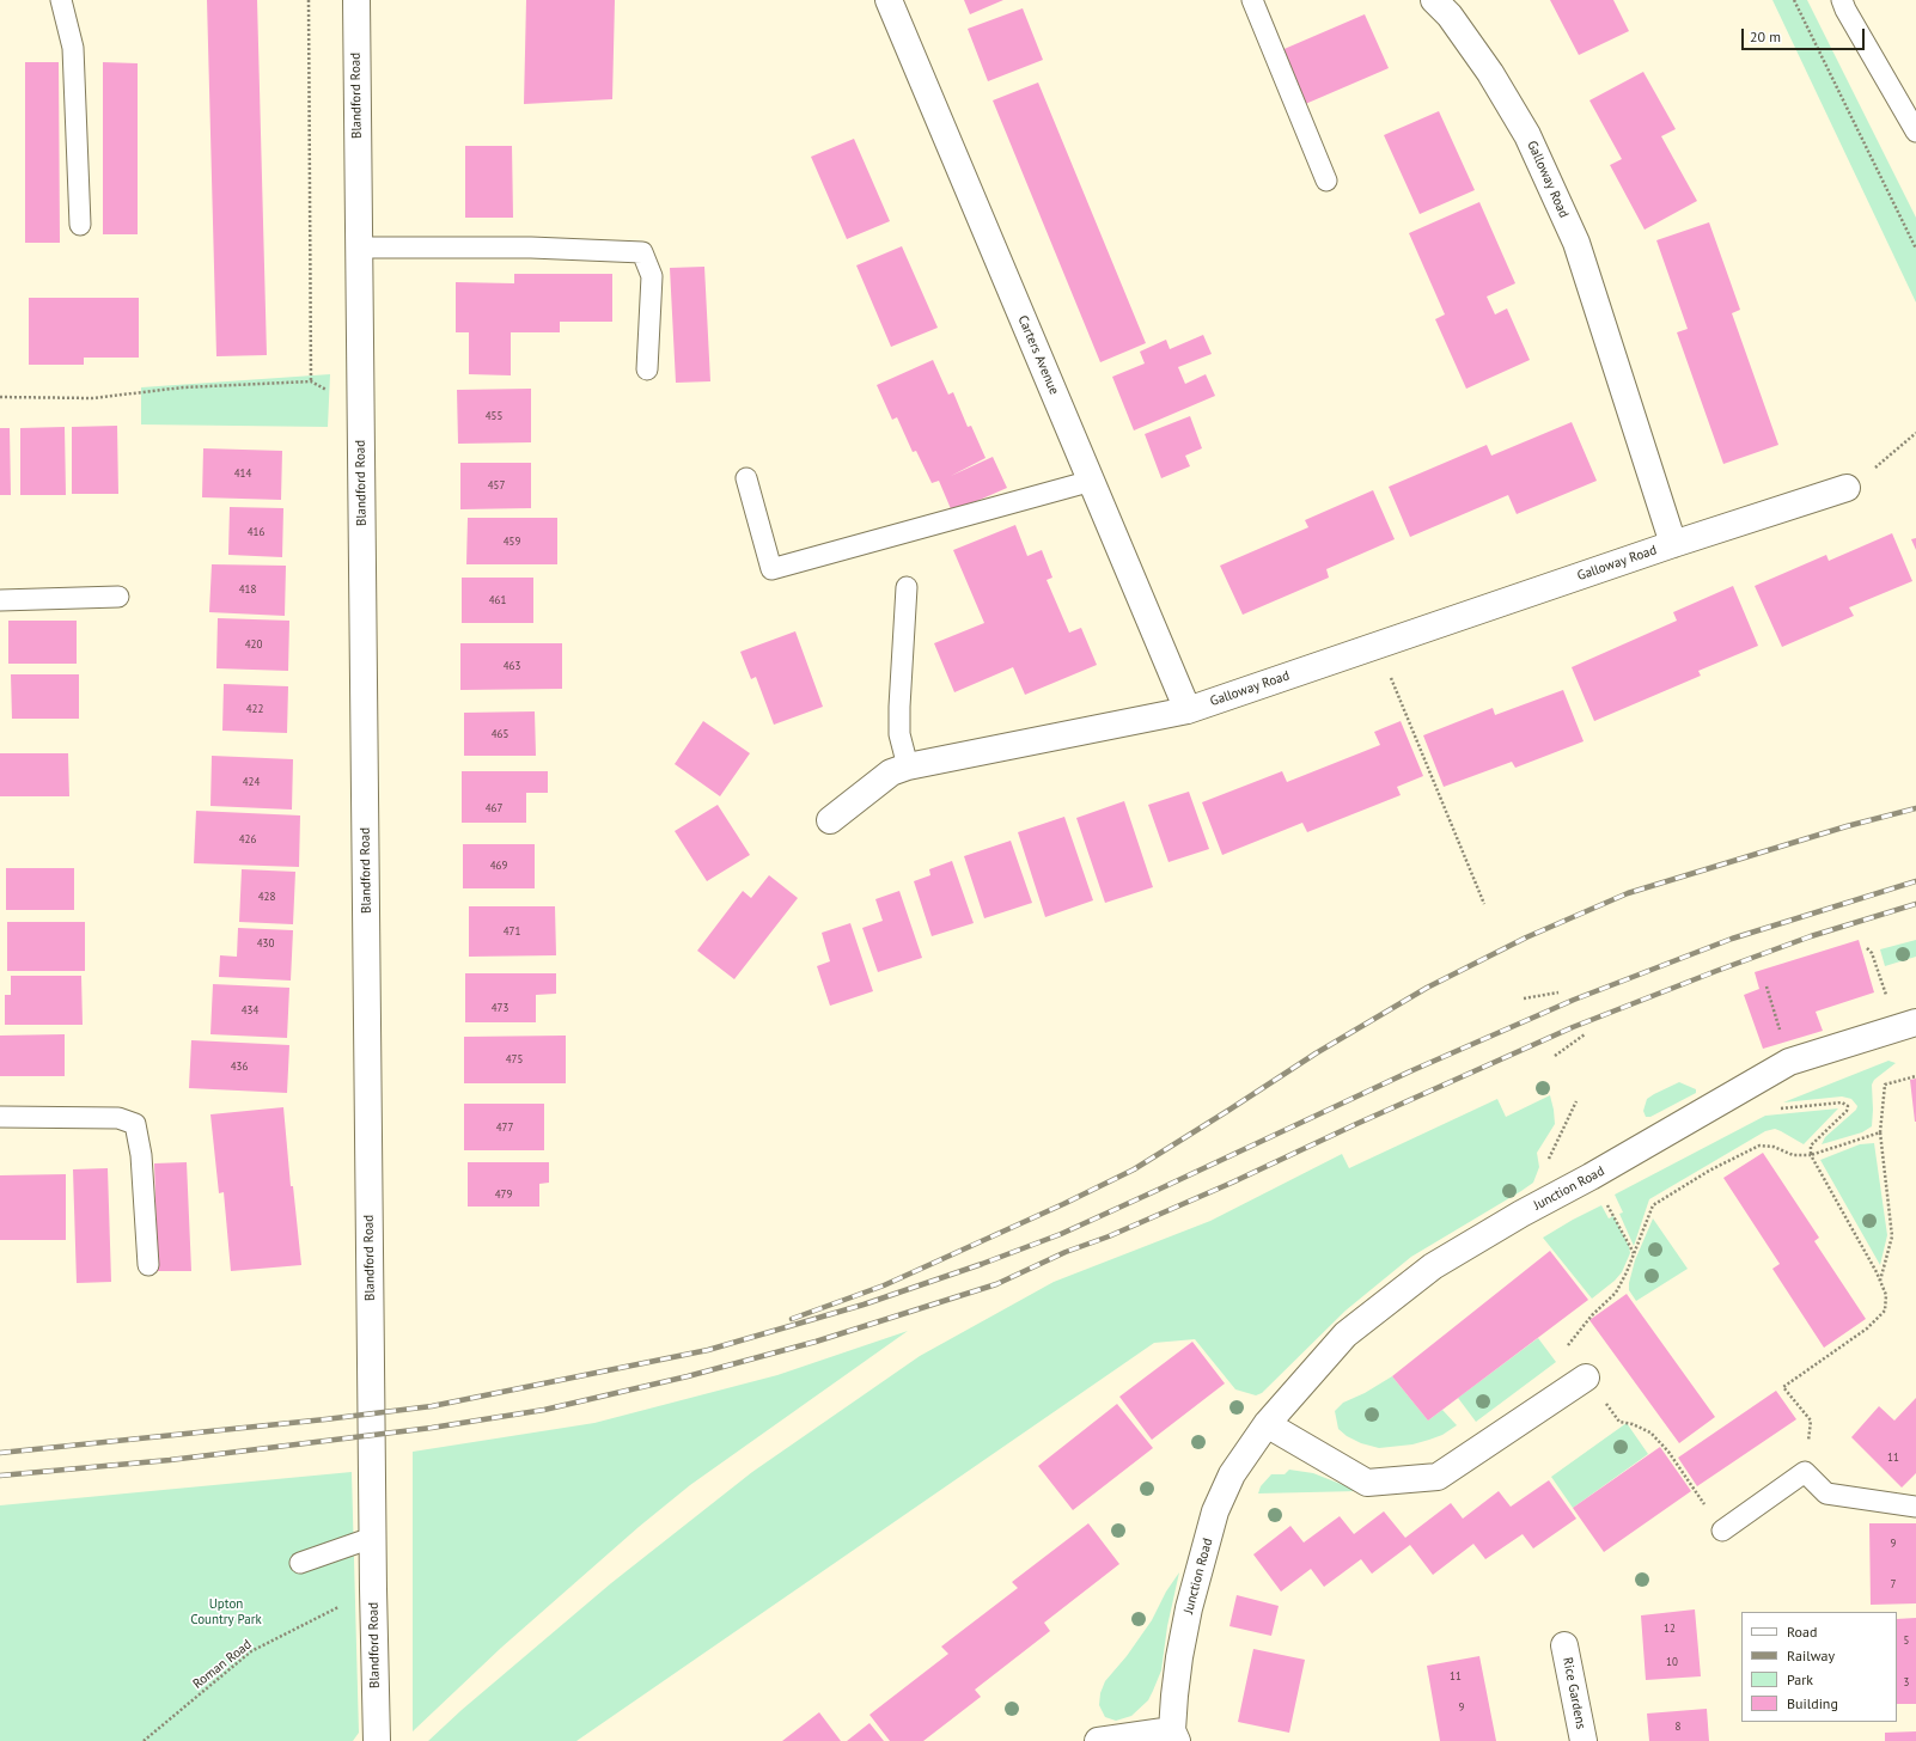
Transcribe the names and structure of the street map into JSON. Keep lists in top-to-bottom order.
{
  "streets": {
    "street": [
      "Blandford Road",
      "Galloway Road",
      "Carters Avenue",
      "Junction Road",
      "Rice Gardens"
    ],
    "path": ["Roman Road"]
  },
  "crossings": [
    ["Blandford Road", "Roman Road"],
    ["Galloway Road", "Carters Avenue"]
  ],
  "parks": ["Upton Country Park"],
  "house_numbers": [
    "455",
    "414",
    "457",
    "416",
    "459",
    "418",
    "461",
    "420",
    "463",
    "422",
    "465",
    "424",
    "467",
    "426",
    "469",
    "428",
    "471",
    "430",
    "473",
    "434",
    "475",
    "436",
    "477",
    "479",
    "11",
    "9",
    "7",
    "12",
    "5",
    "10",
    "11",
    "3",
    "9",
    "8"
  ],
  "legend": [
    "Road",
    "Railway",
    "Park",
    "Building"
  ],
  "scale_bar": "20 m"
}
